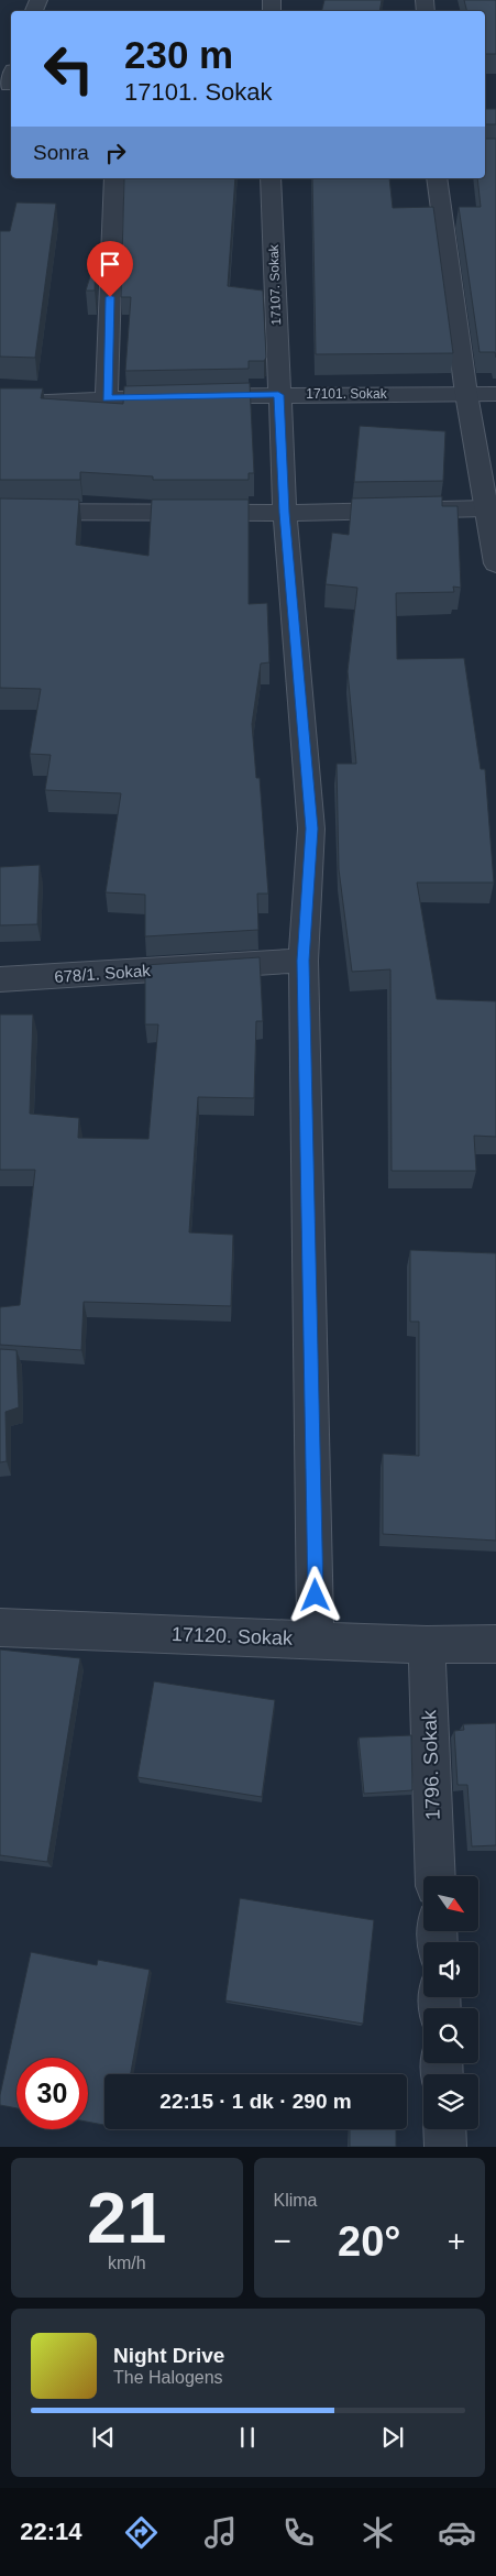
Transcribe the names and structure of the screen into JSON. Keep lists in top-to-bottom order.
{
  "streets": {
    "street": [
      "17107. Sokak",
      "17101. Sokak",
      "678/1. Sokak",
      "17120. Sokak",
      "1796. Sokak"
    ]
  },
  "crossings": [
    ["17107. Sokak", "17101. Sokak"],
    ["17107. Sokak", "678/1. Sokak"],
    ["17107. Sokak", "17120. Sokak"],
    ["17120. Sokak", "1796. Sokak"]
  ],
  "north": "bottom right",
  "page": {
    "turn": ["230 m", "17101. Sokak"],
    "then": "Sonra",
    "limit": "30",
    "trip": "22:15 · 1 dk · 290 m",
    "tile": [
      ["21", "km/h"],
      "Klima"
    ],
    "heat": ["−", "20°", "+"],
    "song": ["Night Drive", "The Halogens"],
    "tabs": "22:14"
  }
}
